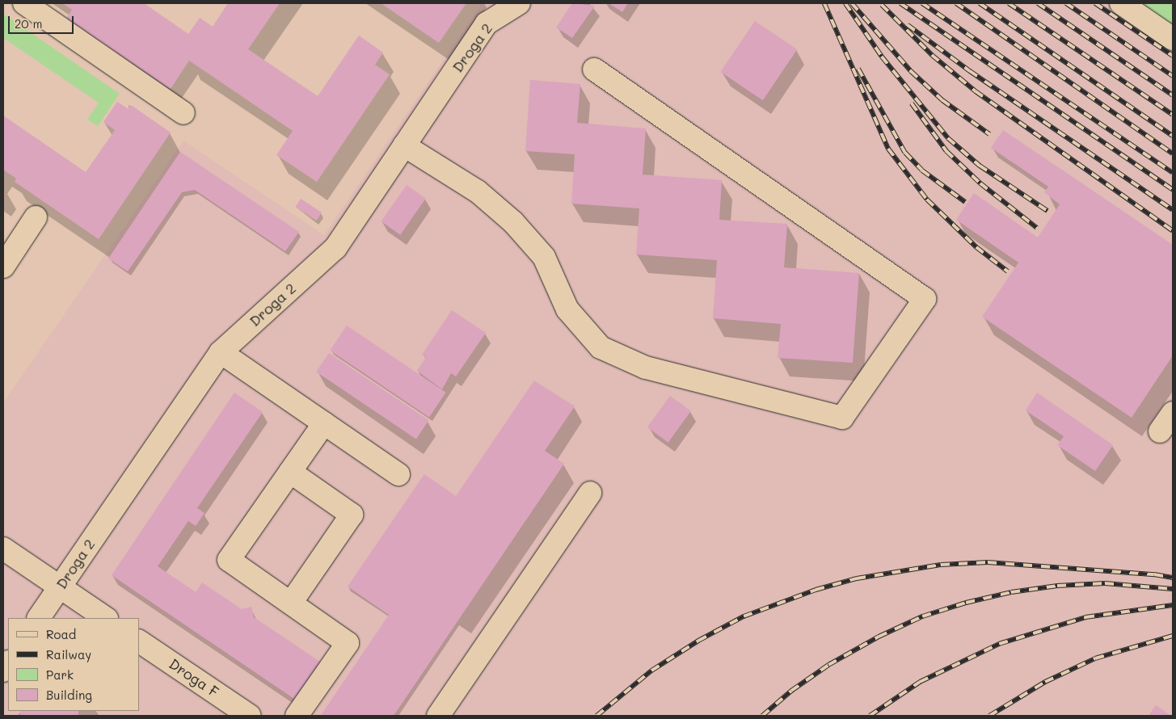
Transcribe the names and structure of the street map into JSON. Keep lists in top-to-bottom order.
{
  "streets": {
    "lane": ["Droga 2", "Droga F"]
  },
  "legend": [
    "Road",
    "Railway",
    "Park",
    "Building"
  ],
  "scale_bar": "20 m"
}
